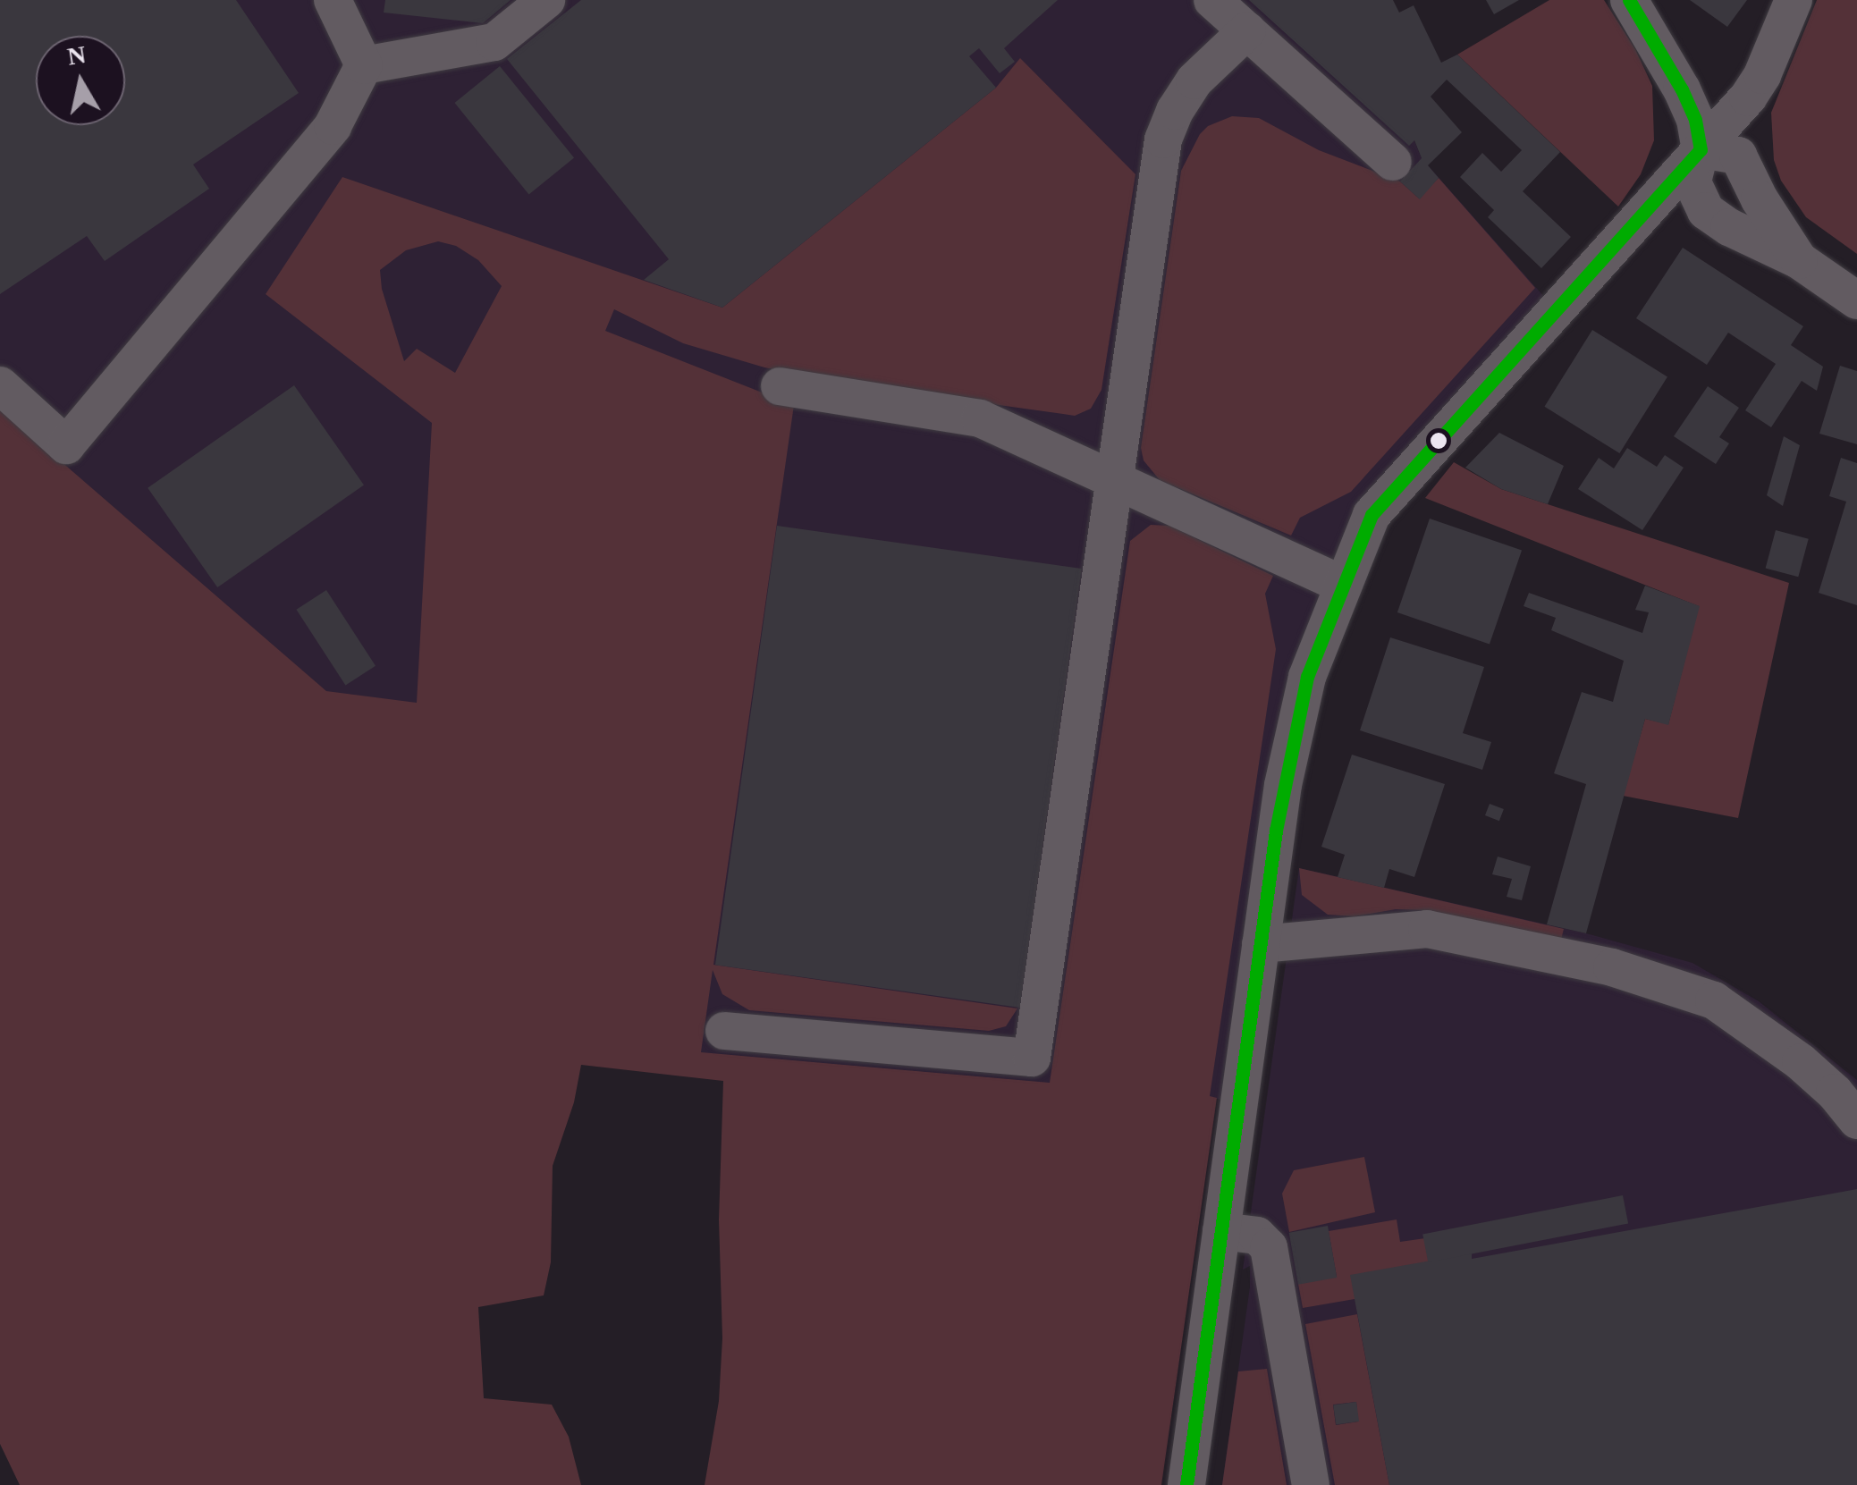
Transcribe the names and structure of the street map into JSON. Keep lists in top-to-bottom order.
{
  "north": "top"
}
